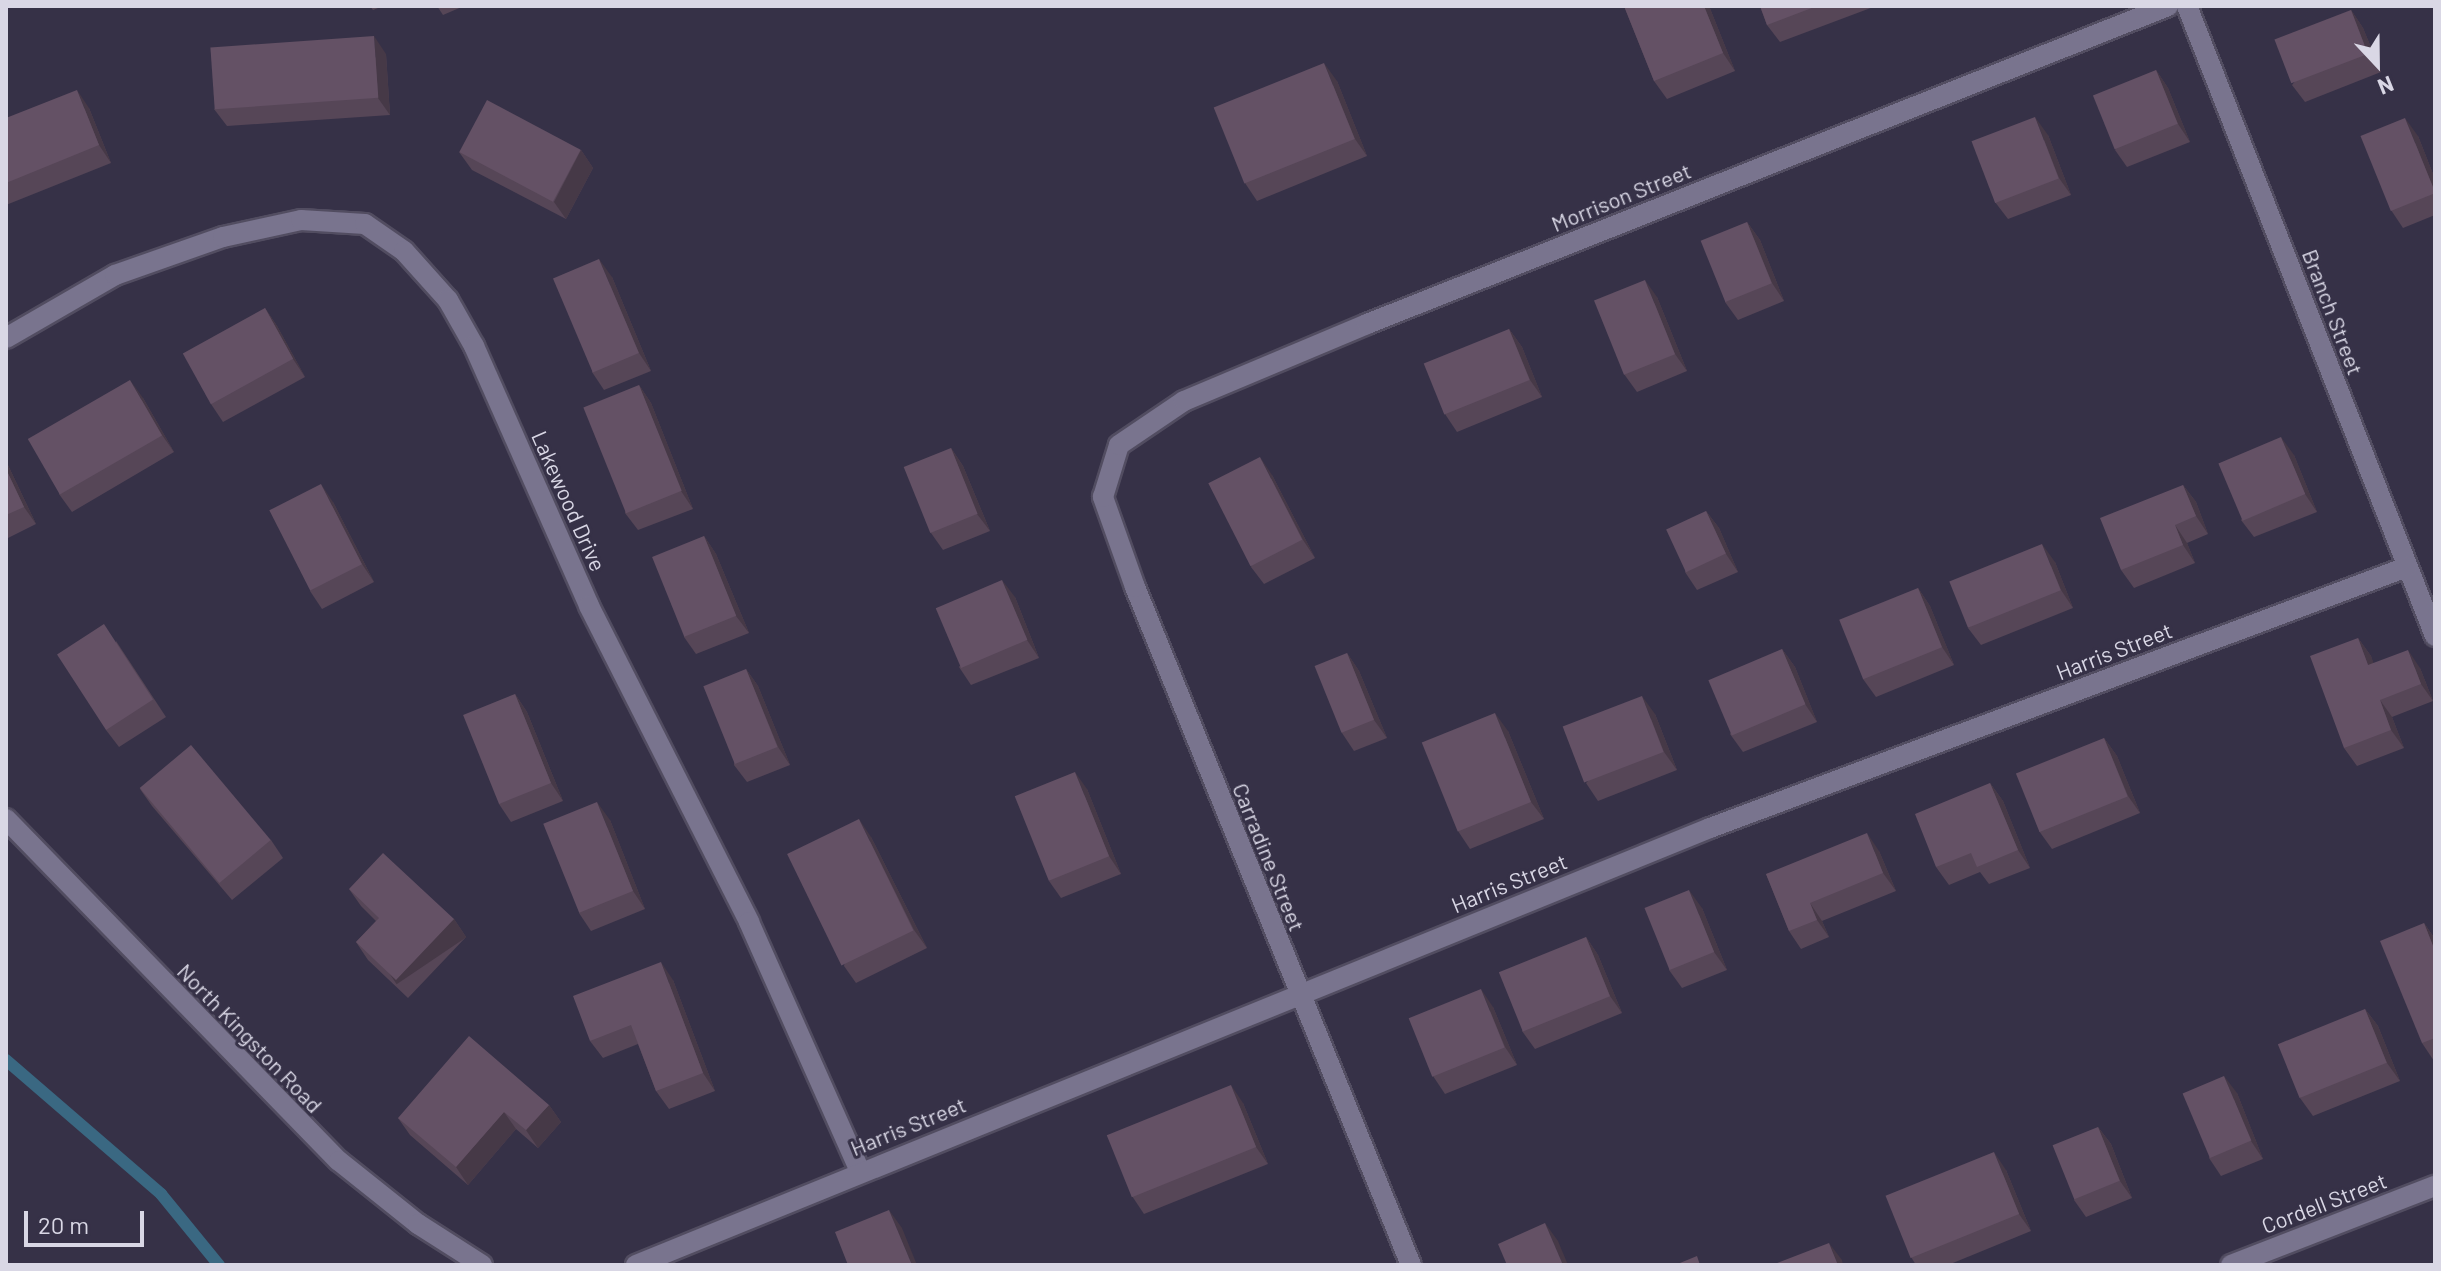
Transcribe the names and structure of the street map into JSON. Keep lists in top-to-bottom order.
{
  "streets": {
    "street": [
      "Morrison Street",
      "Branch Street",
      "Lakewood Drive",
      "Harris Street",
      "Carradine Street",
      "North Kingston Road",
      "Cordell Street"
    ]
  },
  "crossings": [
    ["Morrison Street", "Carradine Street"],
    ["Branch Street", "Harris Street"],
    ["Lakewood Drive", "Harris Street"],
    ["Harris Street", "Carradine Street"]
  ],
  "scale_bar": "20 m",
  "north": "bottom"
}
